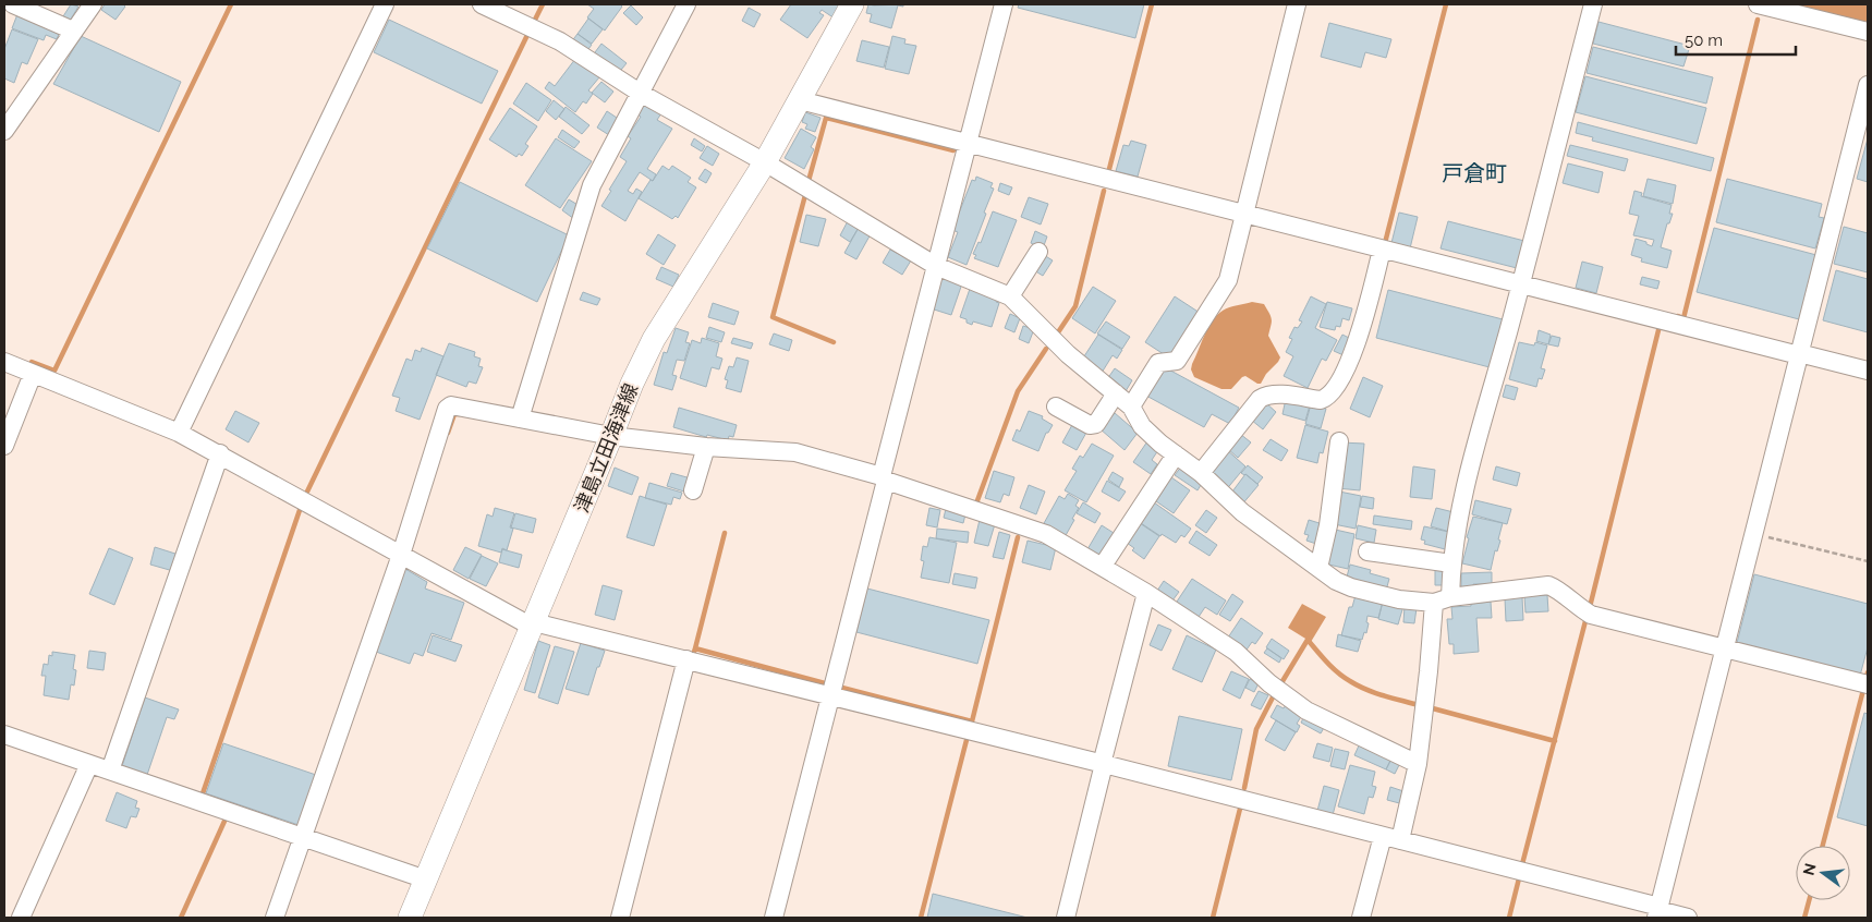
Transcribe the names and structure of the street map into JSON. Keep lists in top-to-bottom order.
{
  "streets": {
    "main road": ["津島立田海津線"]
  },
  "districts": ["戸倉町"],
  "scale_bar": "50 m",
  "north": "left"
}
